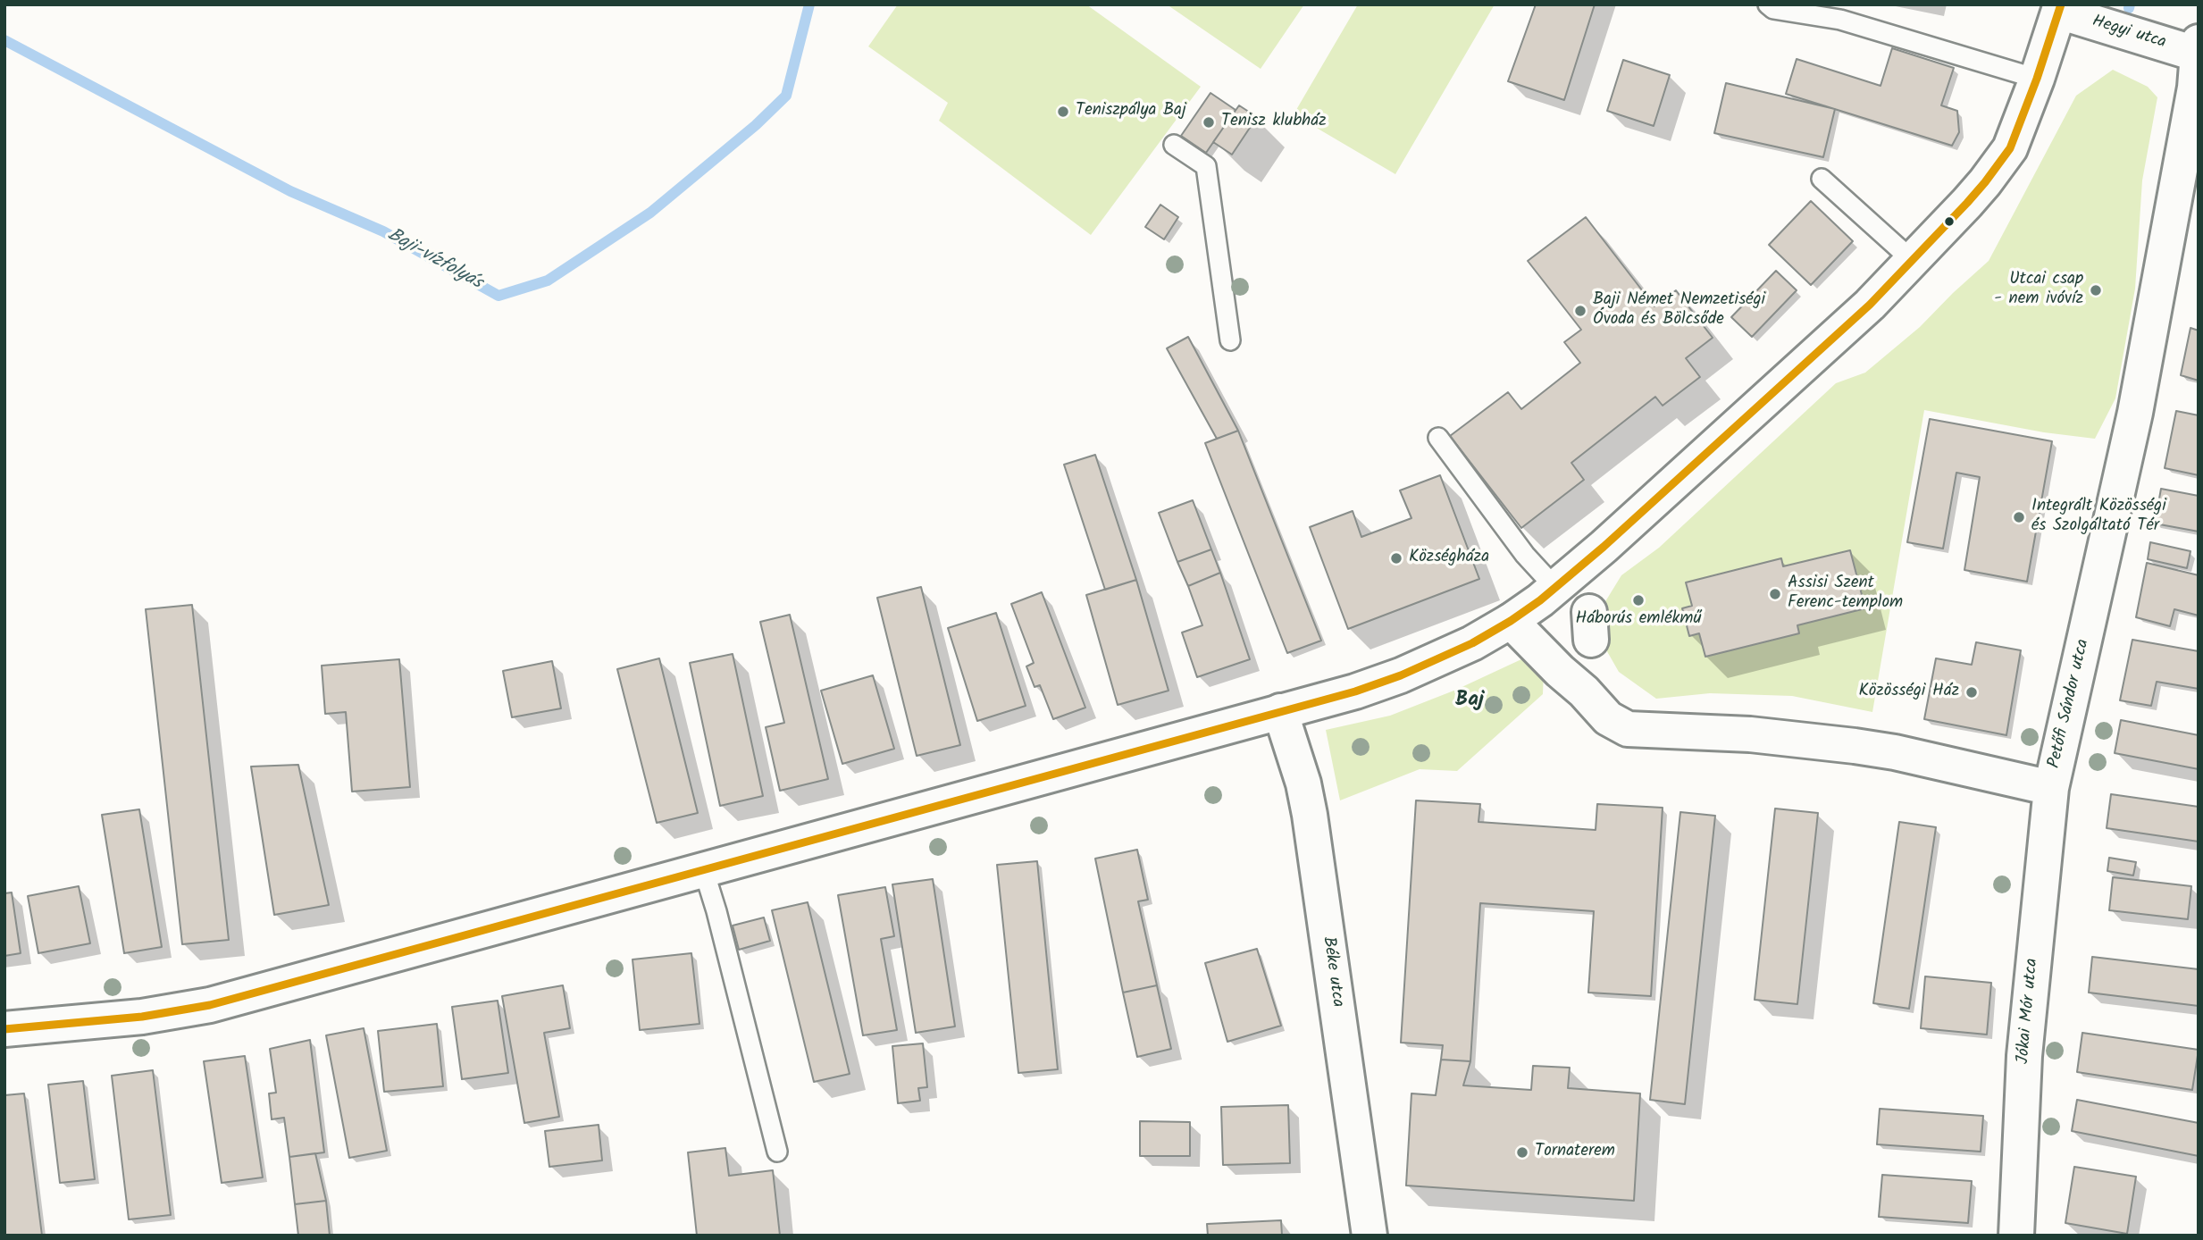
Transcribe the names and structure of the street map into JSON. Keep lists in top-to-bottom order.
{
  "streets": {
    "street": [
      "Hegyi utca",
      "Petőfi Sándor utca",
      "Béke utca",
      "Jókai Mór utca"
    ]
  },
  "crossings": [
    ["Hegyi utca", "Petőfi Sándor utca"],
    ["Petőfi Sándor utca", "Jókai Mór utca"]
  ],
  "districts": ["Baj"],
  "water": ["Baji-vízfolyás"],
  "places": [
    "Teniszpálya Baj",
    "Tenisz klubház",
    "Utcai csap - nem ivóvíz",
    "Baji Német Nemzetiségi Óvoda és Bölcsőde",
    "Integrált Közösségi és Szolgáltató Tér",
    "Községháza",
    "Assisi Szent Ferenc-templom",
    "Háborús emlékmű",
    "Közösségi Ház",
    "Tornaterem"
  ]
}
